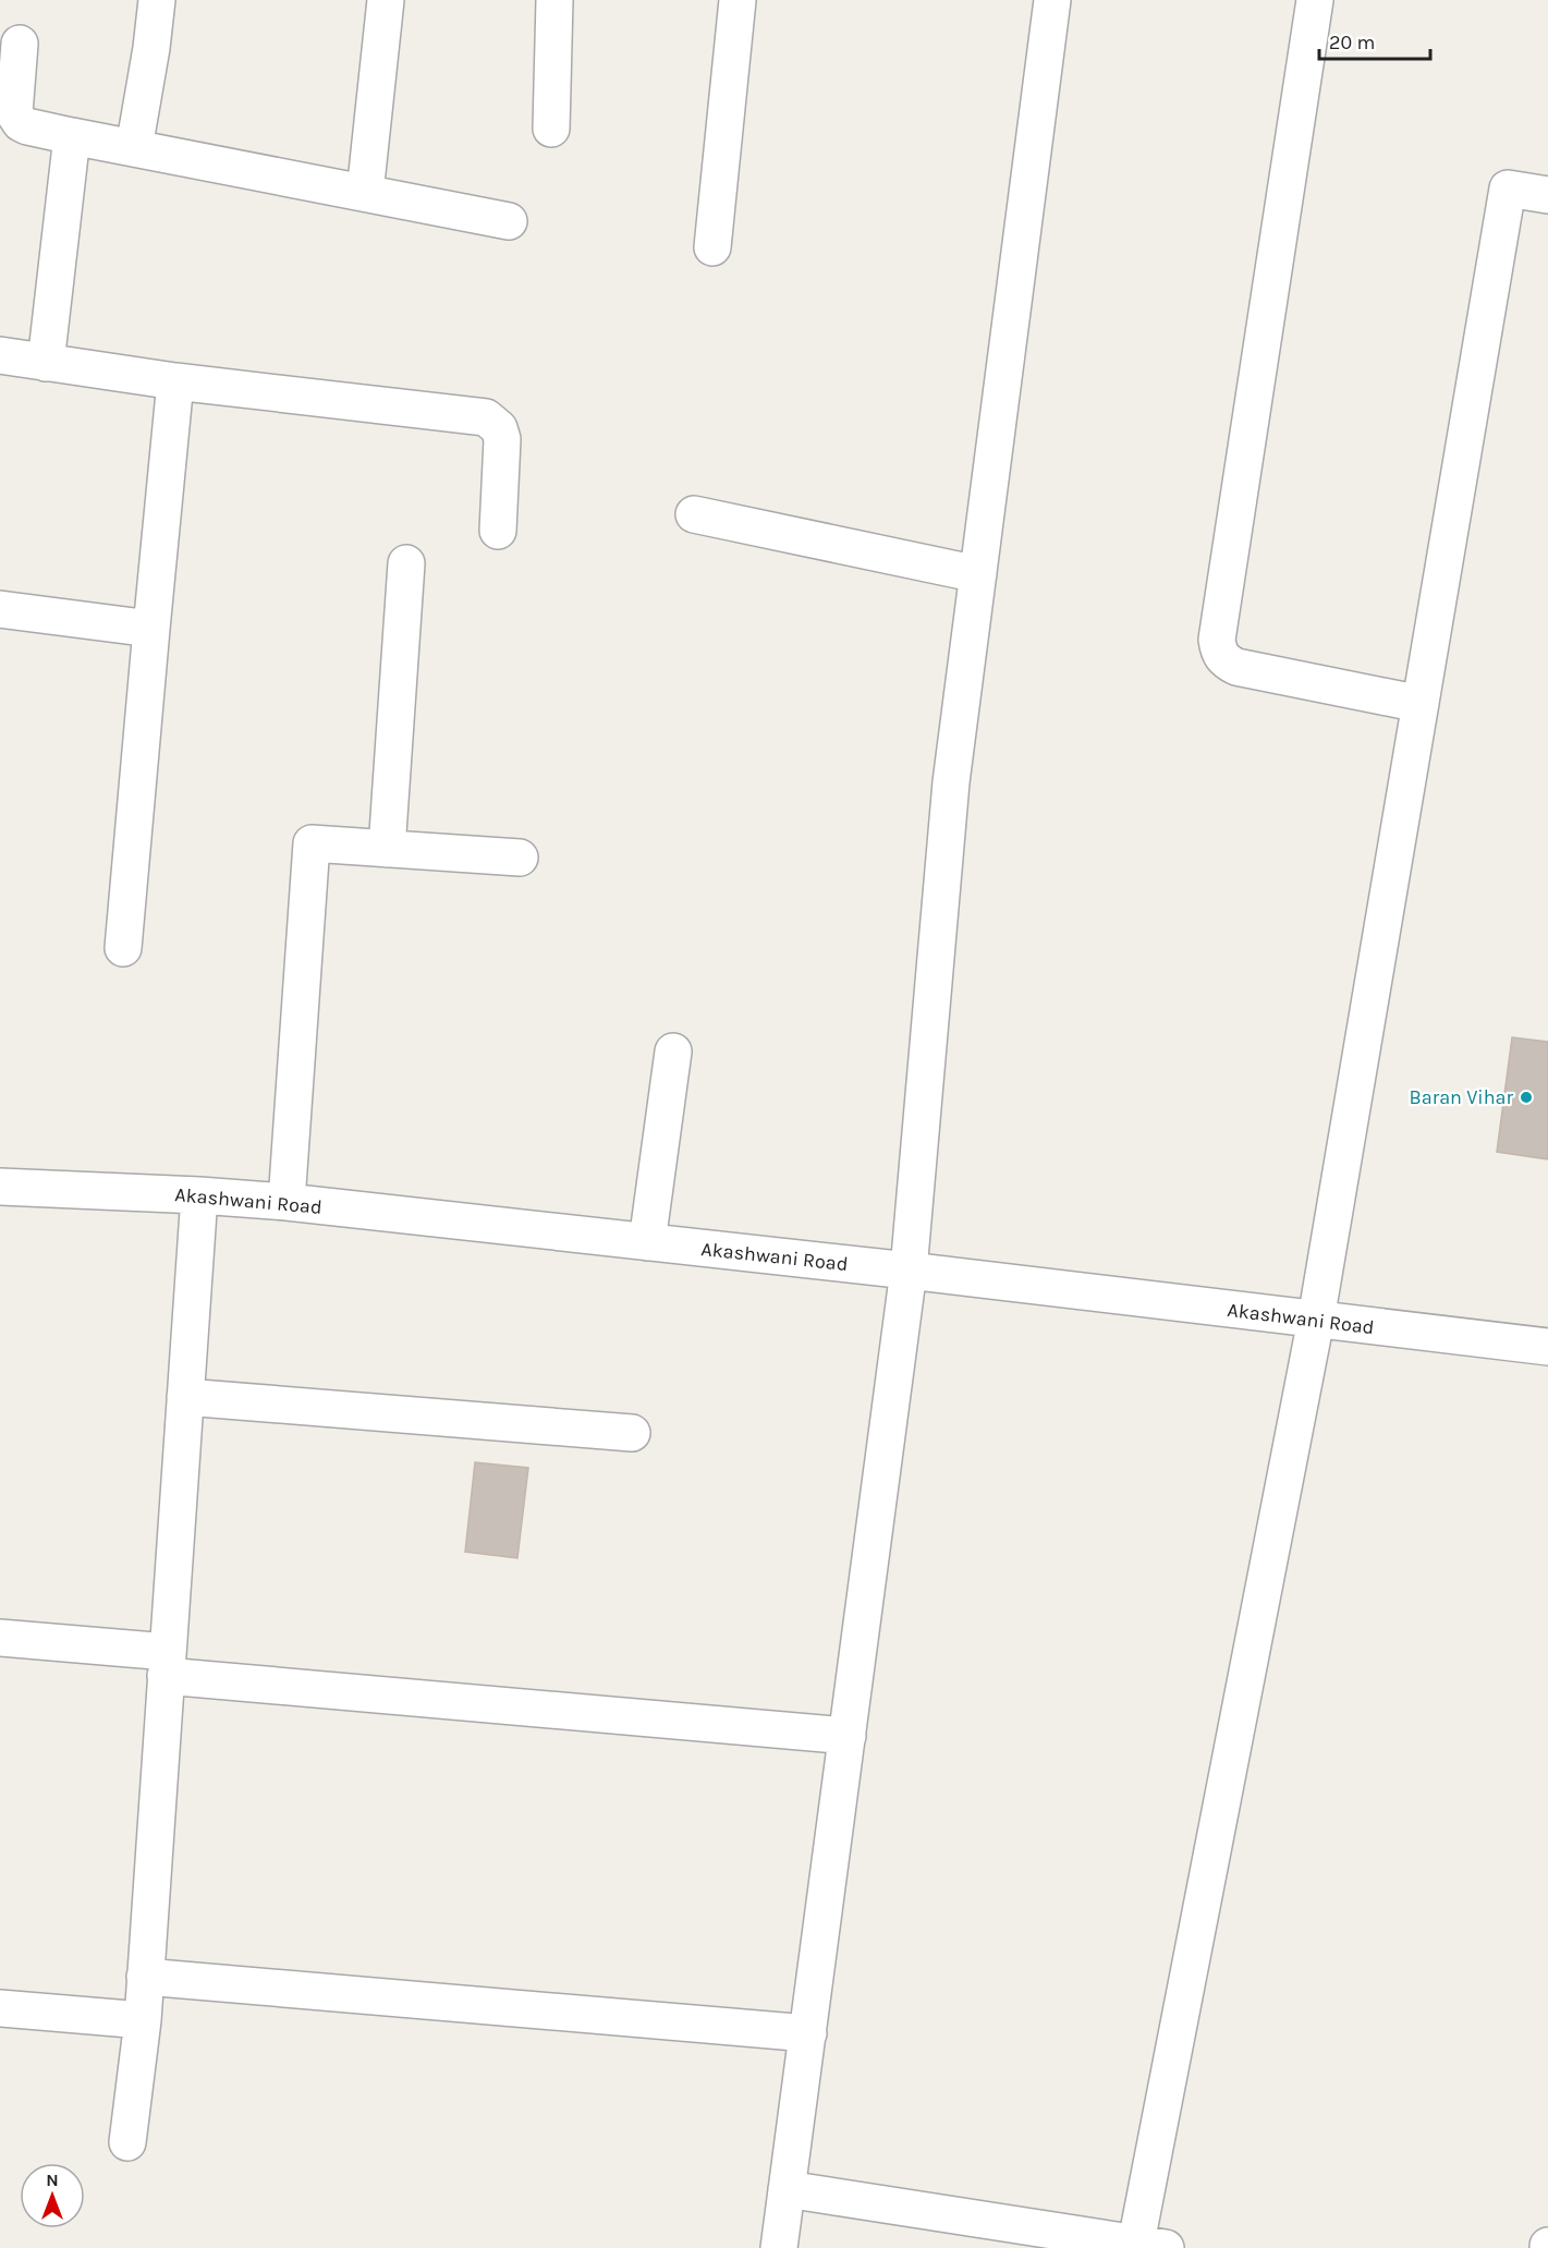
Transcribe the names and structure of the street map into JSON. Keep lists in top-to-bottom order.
{
  "streets": {
    "street": ["Akashwani Road"]
  },
  "places": ["Baran Vihar"],
  "scale_bar": "20 m",
  "north": "top"
}
